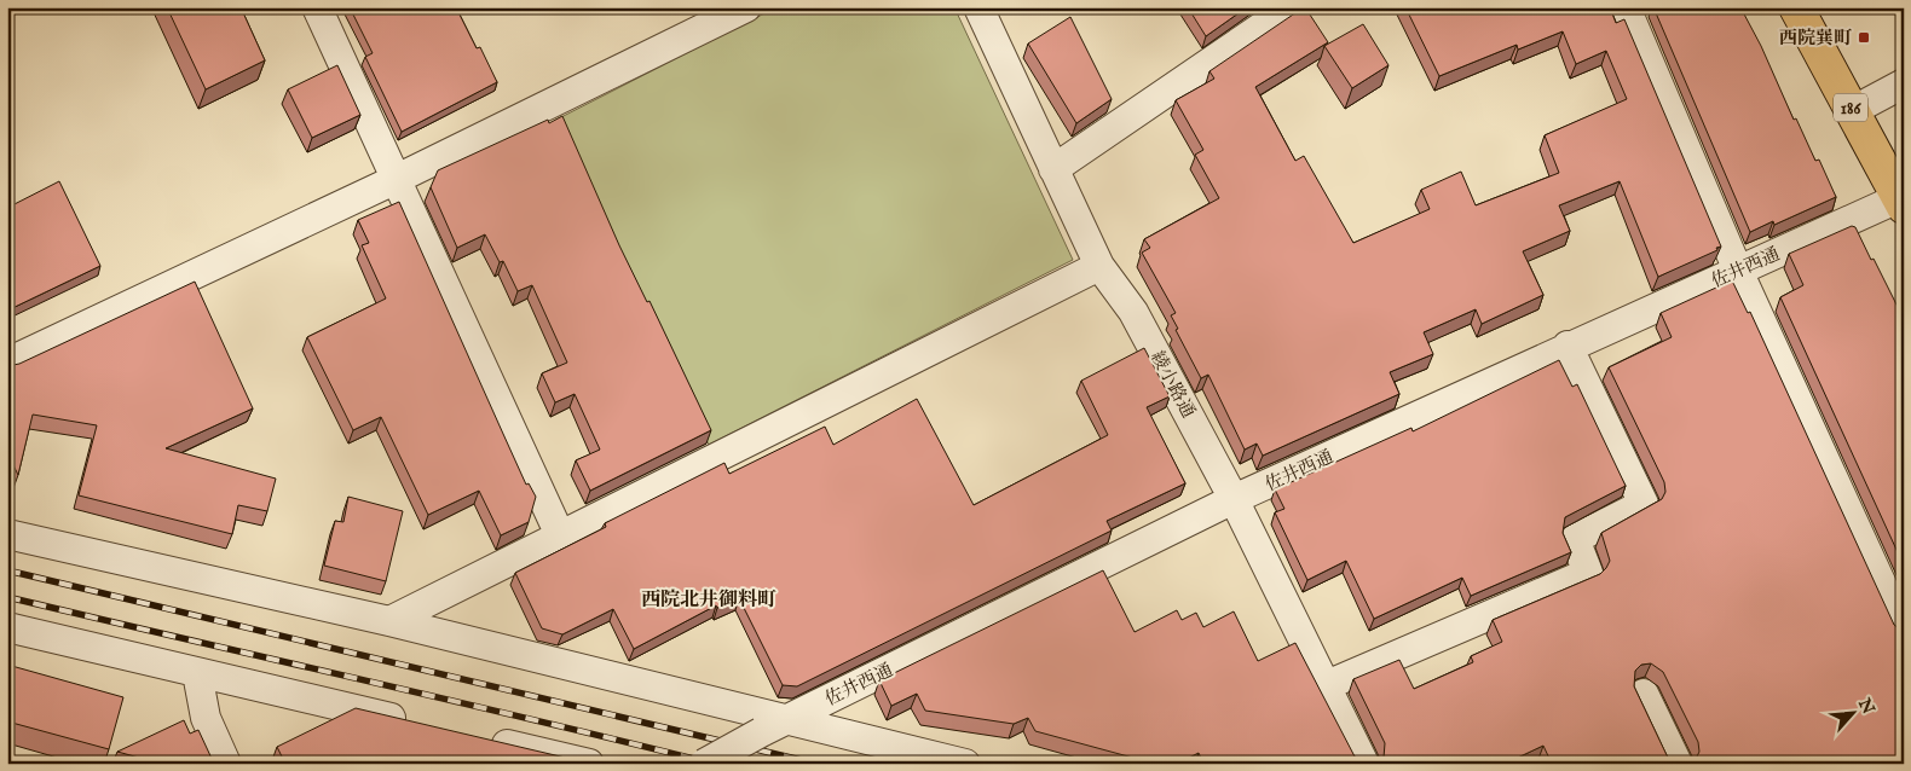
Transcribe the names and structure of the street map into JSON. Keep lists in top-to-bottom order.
{
  "streets": {
    "main road": ["186"],
    "street": ["佐井西通", "綾小路通"]
  },
  "crossings": [
    ["186", "佐井西通"],
    ["佐井西通", "綾小路通"]
  ],
  "districts": ["西院北井御料町"],
  "places": {
    "transit": ["西院巽町"]
  },
  "north": "top right"
}
